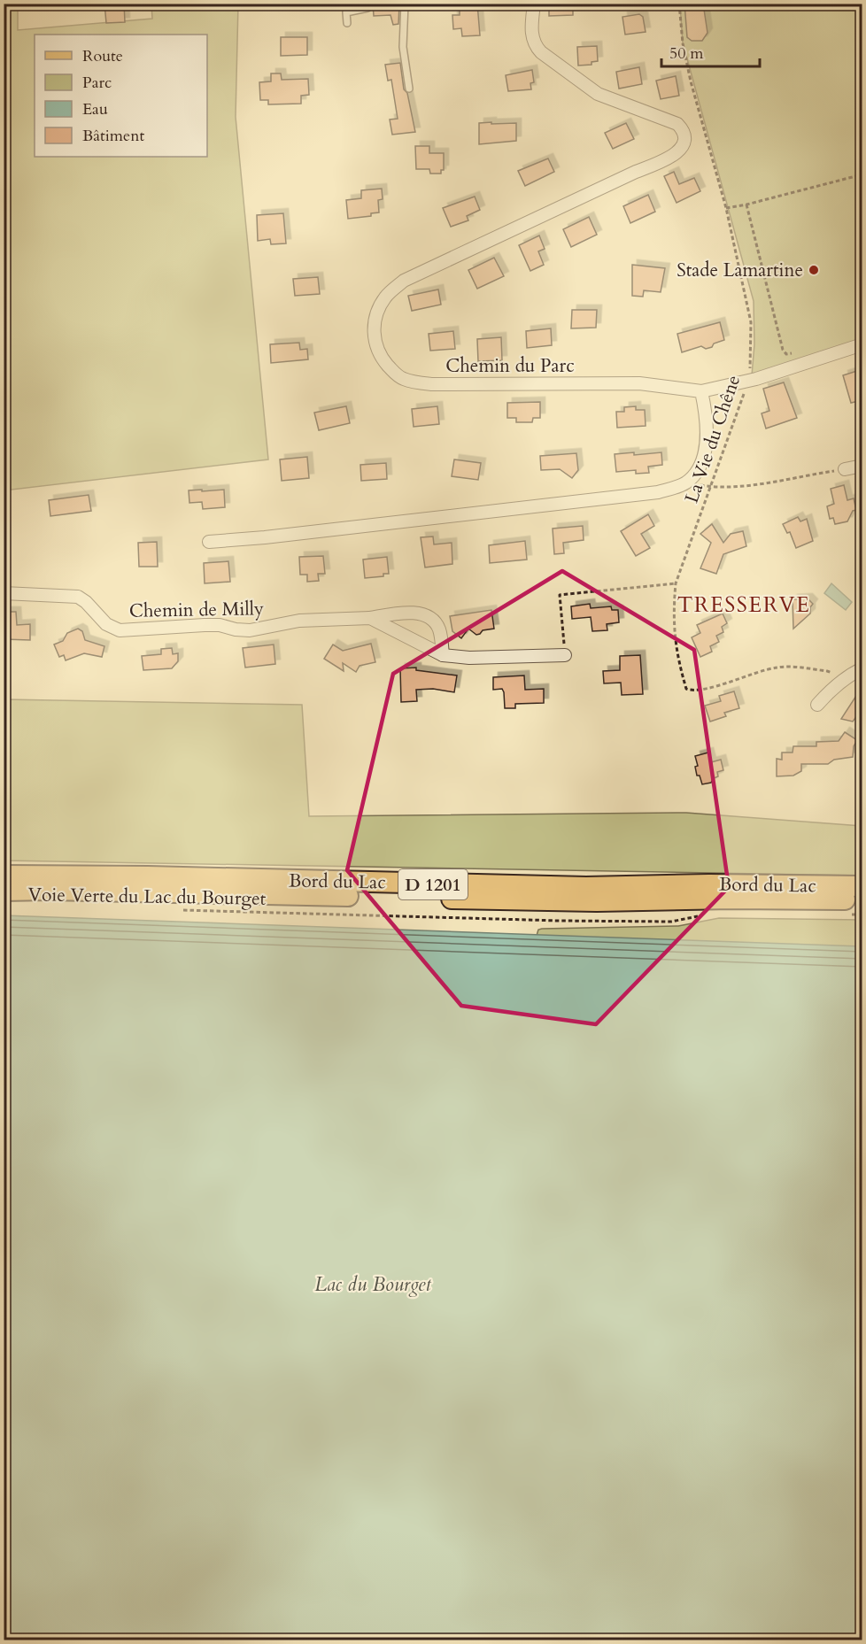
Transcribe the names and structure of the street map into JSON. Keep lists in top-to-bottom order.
{
  "streets": {
    "main road": ["Bord du Lac", "D 1201"],
    "street": ["Chemin du Parc", "Chemin de Milly"],
    "path": ["La Vie du Chêne", "Voie Verte du Lac du Bourget"]
  },
  "districts": ["TRESSERVE"],
  "water": ["Lac du Bourget"],
  "places": ["Stade Lamartine"],
  "legend": [
    "Route",
    "Parc",
    "Eau",
    "Bâtiment"
  ],
  "scale_bar": "50 m"
}
